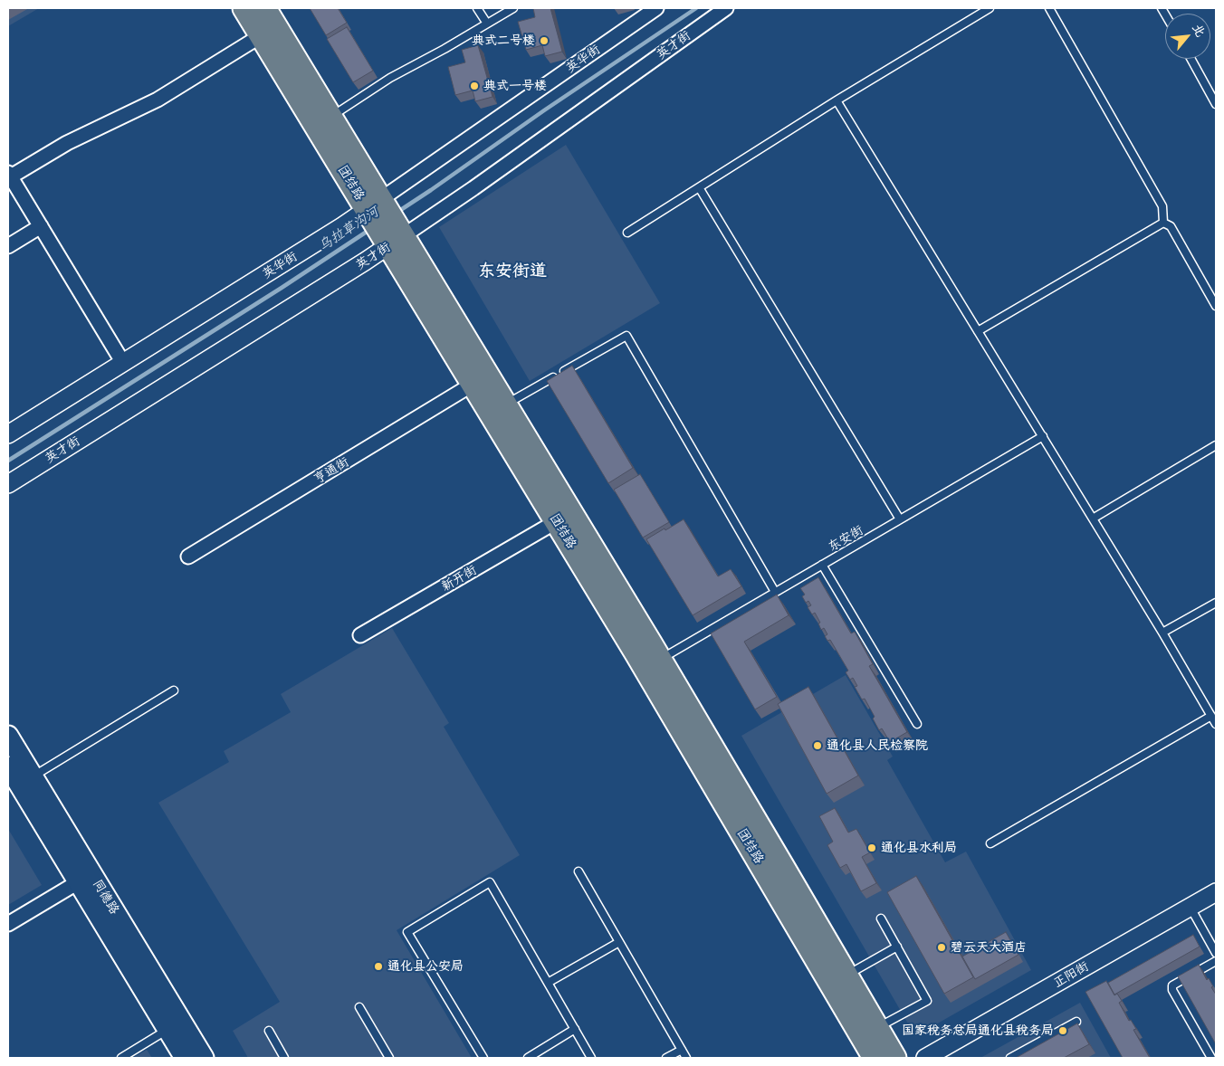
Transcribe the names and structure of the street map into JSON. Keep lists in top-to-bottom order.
{
  "streets": {
    "highway": ["团结路"],
    "main road": ["同德路"],
    "street": [
      "英才街",
      "英华街",
      "亨通街",
      "新开街",
      "正阳街"
    ],
    "lane": ["东安街"]
  },
  "crossings": [
    ["英才街", "团结路"],
    ["英华街", "团结路"],
    ["团结路", "亨通街"],
    ["团结路", "东安街"],
    ["团结路", "新开街"]
  ],
  "districts": ["东安街道"],
  "water": ["乌拉草沟河"],
  "places": [
    "典式二号楼",
    "典式一号楼",
    "通化县人民检察院",
    "通化县水利局",
    "碧云天大酒店",
    "通化县公安局",
    "国家税务总局通化县税务局"
  ],
  "north": "top right"
}
